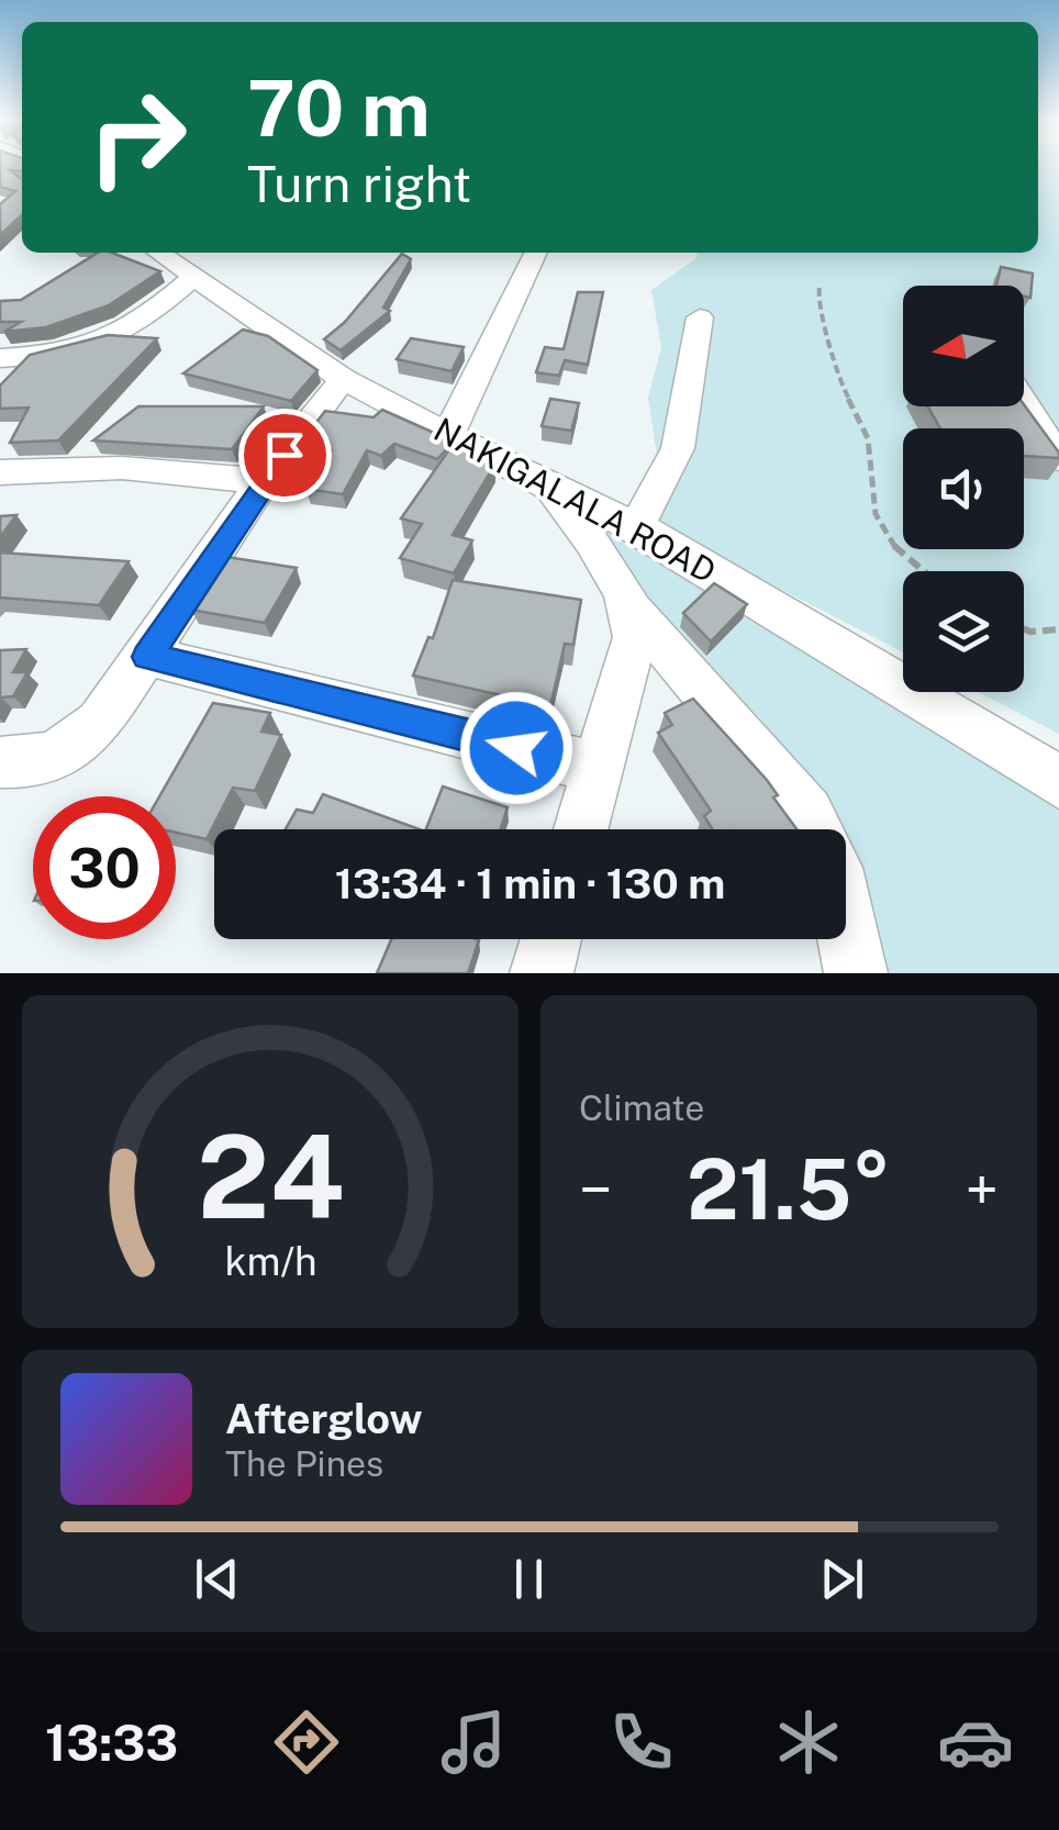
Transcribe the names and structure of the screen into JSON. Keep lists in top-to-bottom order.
{
  "streets": {
    "street": ["NAKIGALALA ROAD"]
  },
  "north": "left",
  "page": {
    "turn": ["70 m", "Turn right"],
    "limit": "30",
    "trip": "13:34 · 1 min · 130 m",
    "tile": "Climate",
    "heat": ["−", "21.5°", "+"],
    "song": ["Afterglow", "The Pines"],
    "tabs": "13:33",
    "gauge": ["24", "km/h"]
  }
}
